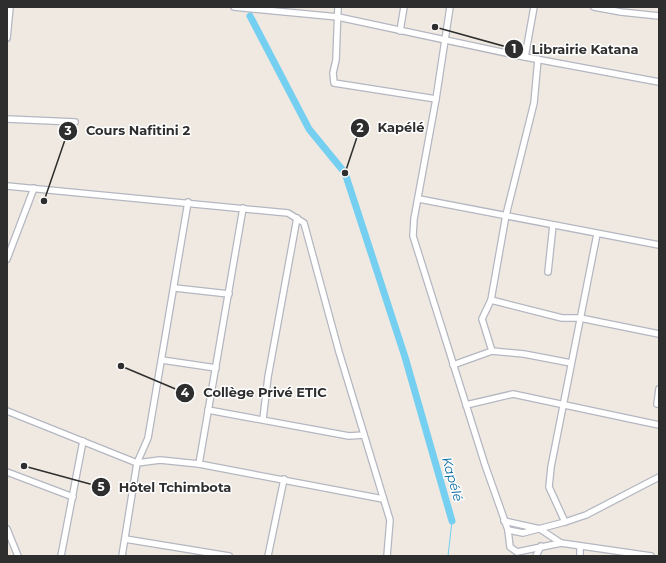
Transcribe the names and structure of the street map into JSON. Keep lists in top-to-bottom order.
{
  "water": ["Kapélé"],
  "places": [
    "Librairie Katana",
    "Kapélé",
    "Cours Nafitini 2",
    "Collège Privé ETIC",
    "Hôtel Tchimbota"
  ]
}
